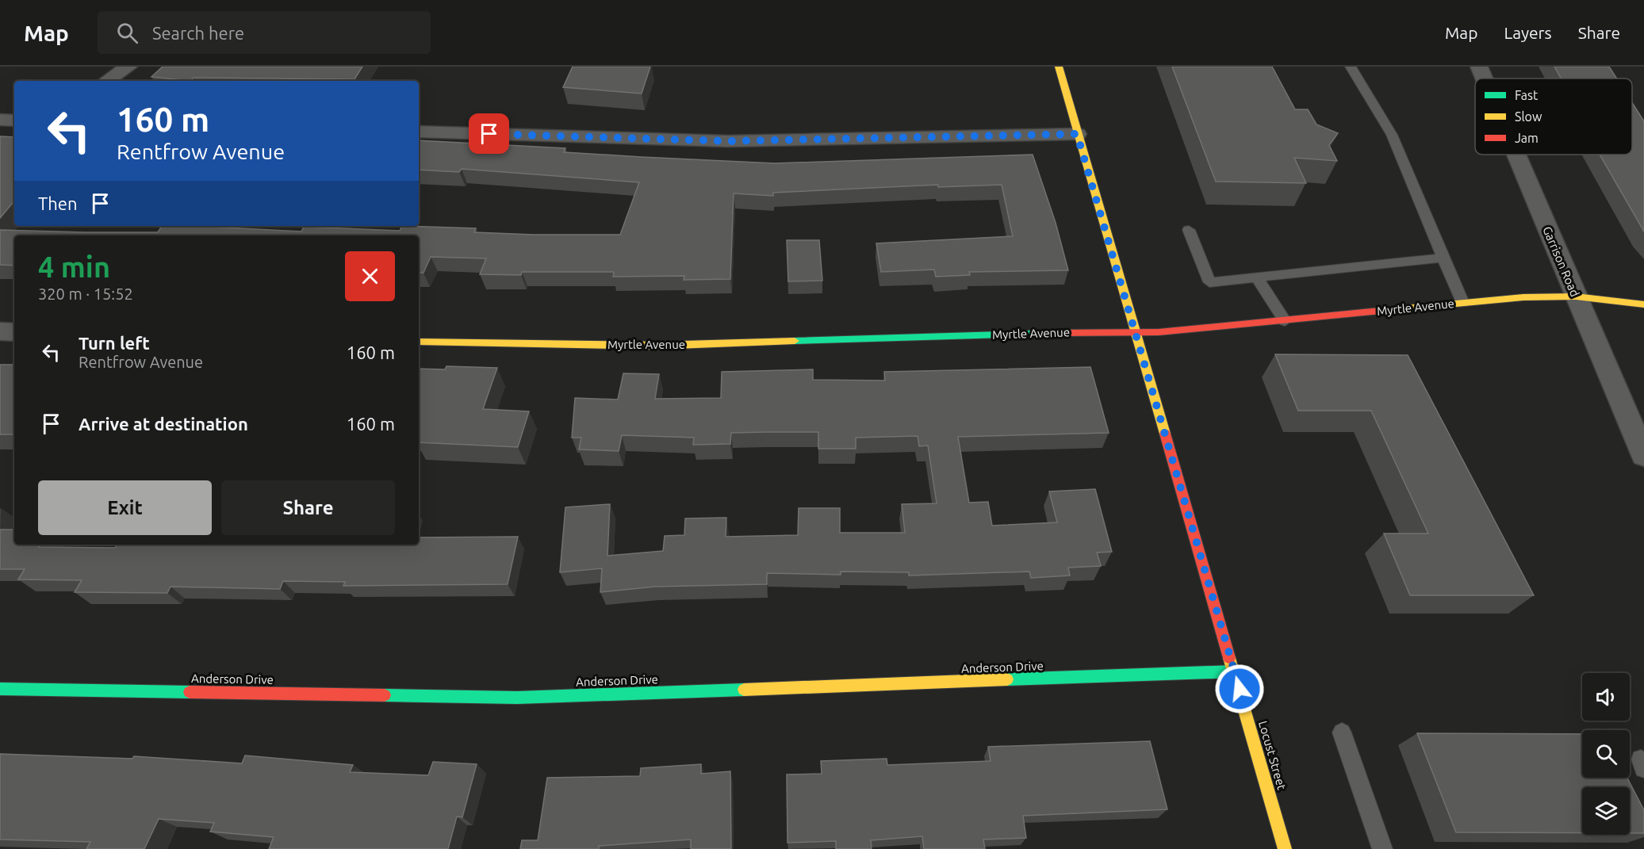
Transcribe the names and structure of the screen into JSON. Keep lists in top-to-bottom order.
{
  "streets": {
    "street": [
      "Garrison Road",
      "Myrtle Avenue",
      "Anderson Drive",
      "Locust Street"
    ]
  },
  "crossings": [
    ["Garrison Road", "Myrtle Avenue"],
    ["Myrtle Avenue", "Locust Street"],
    ["Anderson Drive", "Locust Street"]
  ],
  "legend": ["Fast", "Slow", "Jam"],
  "page": {
    "header": "Map",
    "search": "Search here",
    "nav": ["Map", "Layers", "Share"],
    "turn": ["160 m", "Rentfrow Avenue"],
    "then": "Then",
    "heading": ["4 min", "320 m · 15:52"],
    "list": [
      {
        "name": "Turn left",
        "note": "Rentfrow Avenue",
        "value": "160 m"
      },
      {
        "name": "Arrive at destination",
        "value": "160 m"
      }
    ],
    "buttons": ["Exit", "Share"]
  }
}
